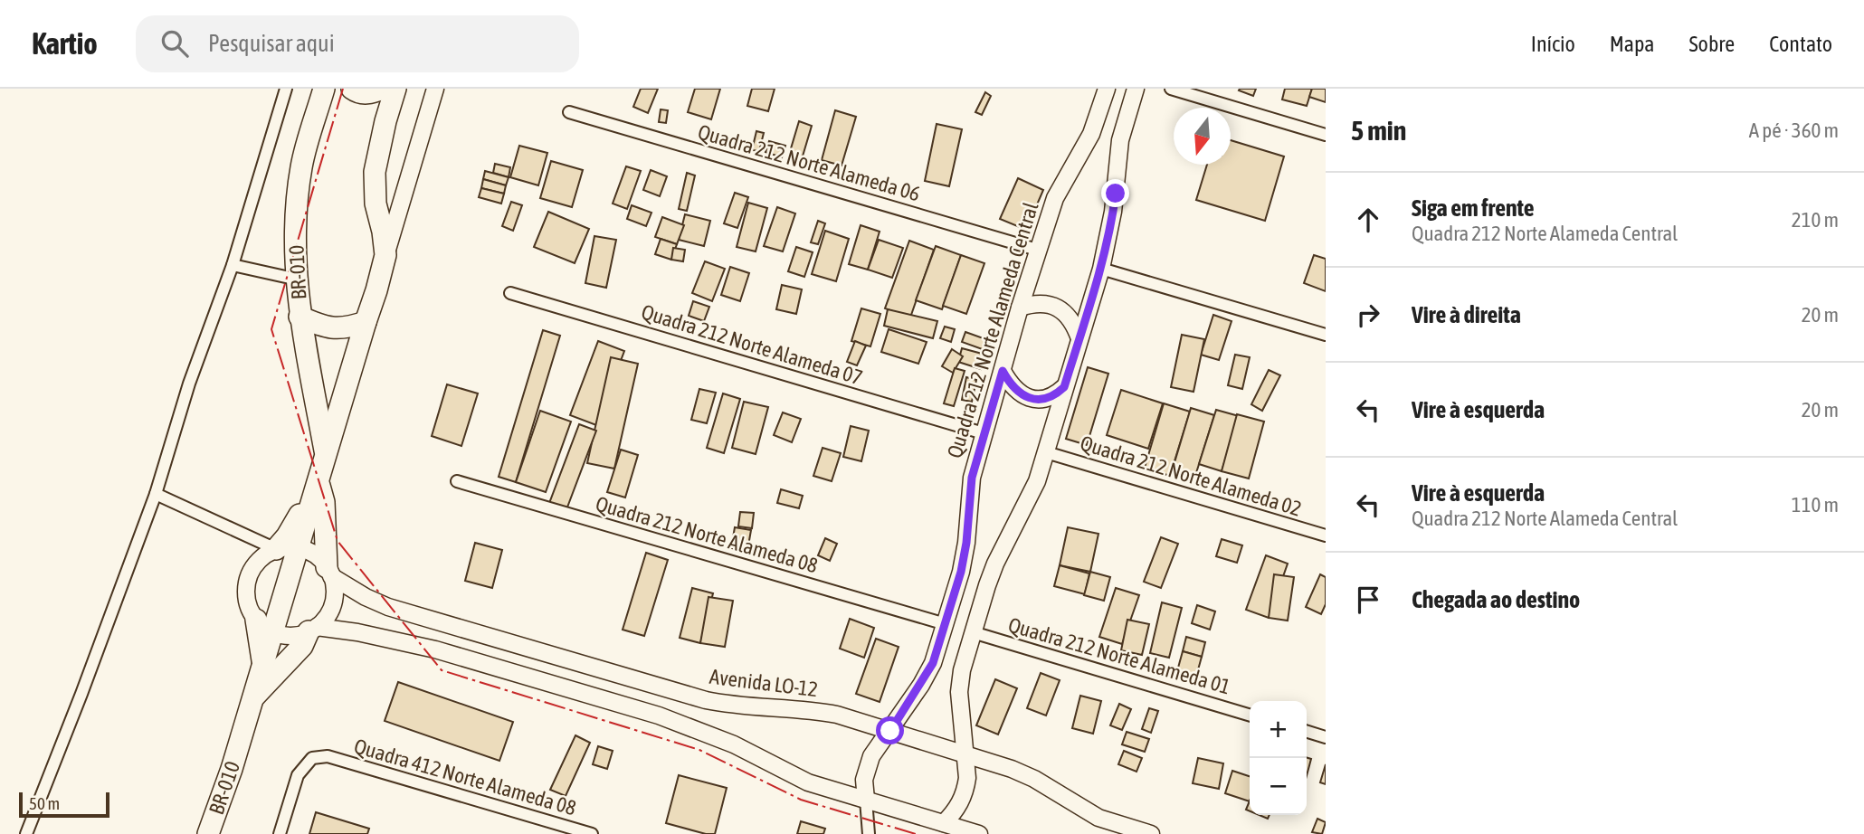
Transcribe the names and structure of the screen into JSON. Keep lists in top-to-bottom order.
{
  "streets": {
    "highway": ["BR-010"],
    "street": [
      "Quadra 212 Norte Alameda 06",
      "Quadra 212 Norte Alameda Central",
      "Quadra 212 Norte Alameda 07",
      "Quadra 212 Norte Alameda 02",
      "Quadra 212 Norte Alameda 08",
      "Quadra 212 Norte Alameda 01",
      "Avenida LO-12",
      "Quadra 412 Norte Alameda 08"
    ]
  },
  "crossings": [
    ["Quadra 212 Norte Alameda 06", "Quadra 212 Norte Alameda Central"],
    ["BR-010", "Avenida LO-12"],
    ["Quadra 212 Norte Alameda Central", "Quadra 212 Norte Alameda 07"],
    ["Quadra 212 Norte Alameda Central", "Quadra 212 Norte Alameda 08"],
    ["Quadra 212 Norte Alameda Central", "Avenida LO-12"]
  ],
  "scale_bar": "50 m",
  "north": "bottom",
  "page": {
    "header": "Kartio",
    "search": "Pesquisar aqui",
    "nav": [
      "Início",
      "Mapa",
      "Sobre",
      "Contato"
    ],
    "heading": ["5 min", "A pé · 360 m"],
    "list": [
      ["Siga em frente", "Quadra 212 Norte Alameda Central", "210 m"],
      ["Vire à direita", "20 m"],
      ["Vire à esquerda", "20 m"],
      ["Vire à esquerda", "Quadra 212 Norte Alameda Central", "110 m"],
      "Chegada ao destino"
    ],
    "map_buttons": ["+", "−"],
    "scale": "50 m"
  }
}
